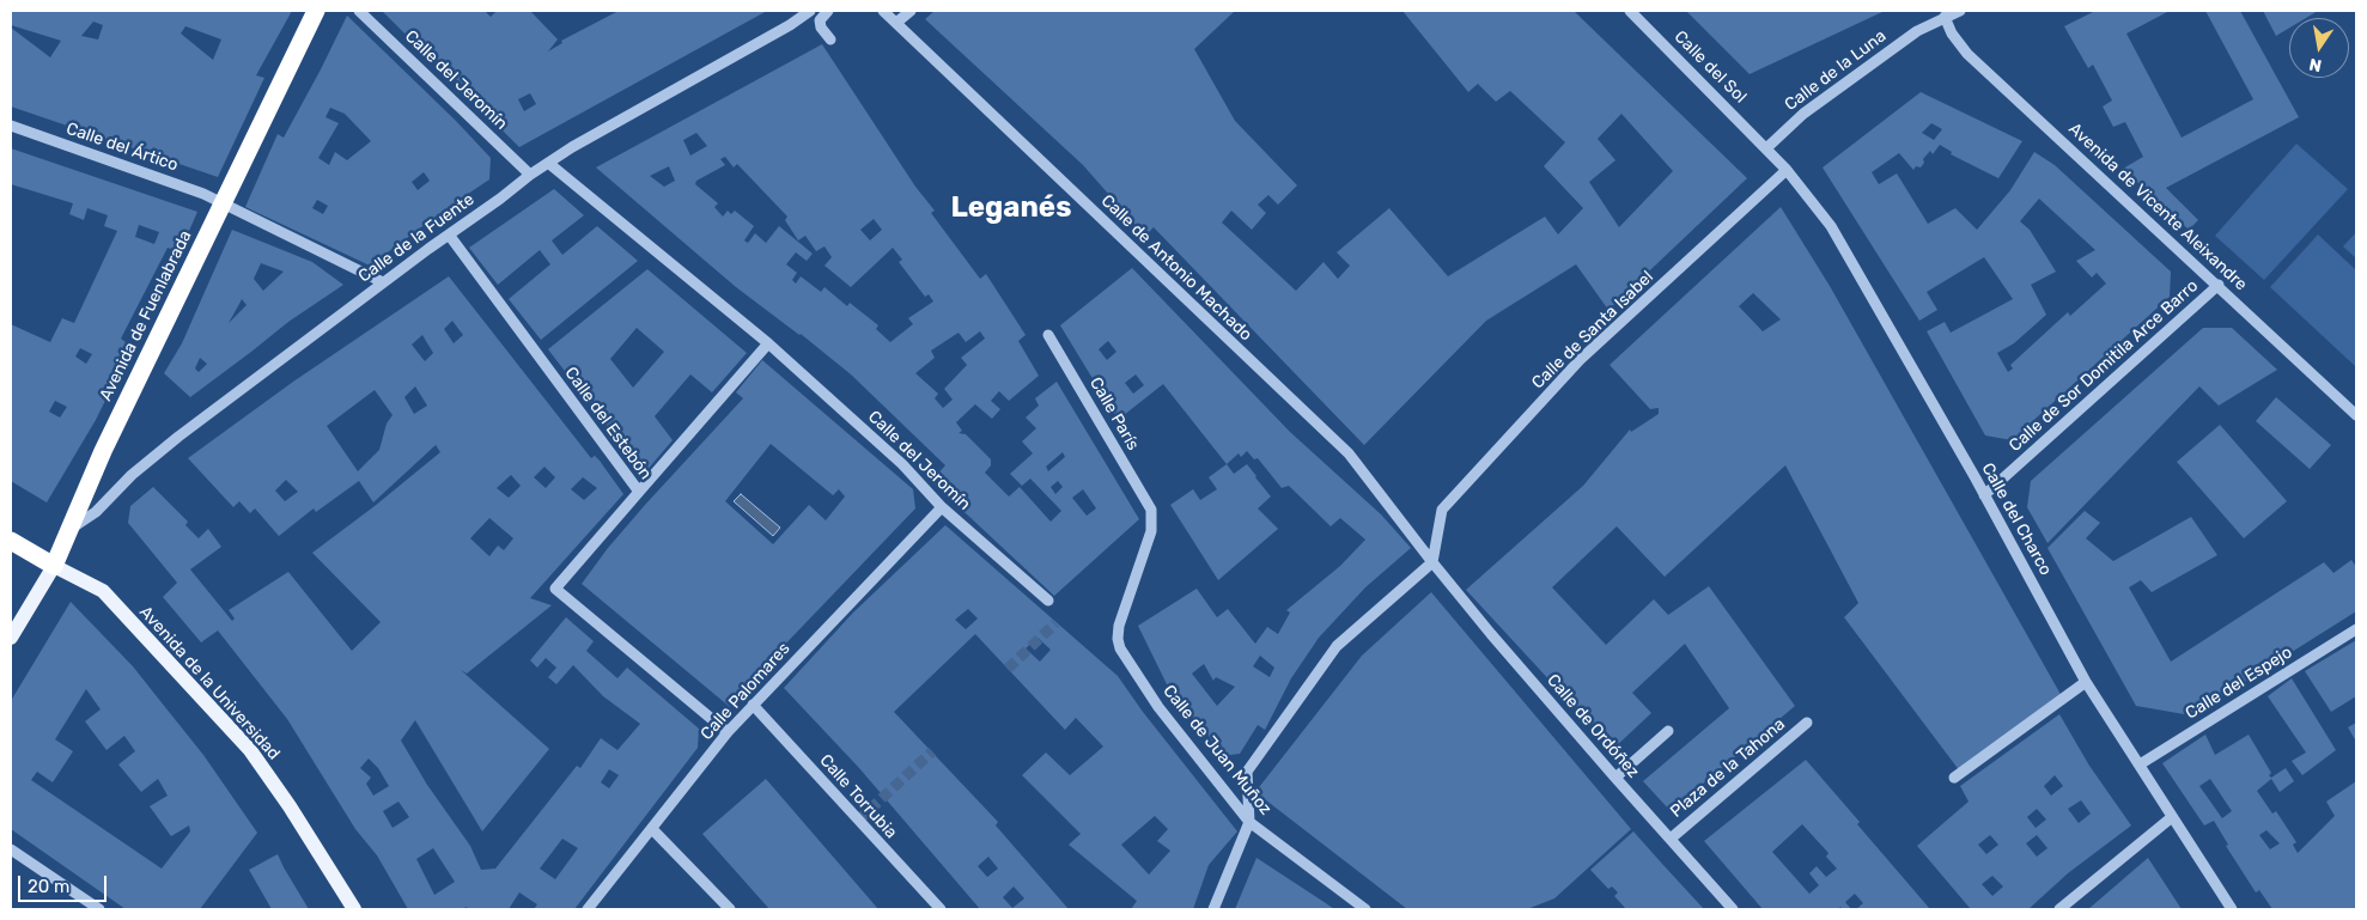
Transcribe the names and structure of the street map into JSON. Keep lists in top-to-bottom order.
{
  "streets": {
    "highway": ["Avenida de Fuenlabrada"],
    "main road": ["Avenida de la Universidad"],
    "street": [
      "Calle del Sol",
      "Calle de la Luna",
      "Calle del Jeromín",
      "Calle del Ártico",
      "Avenida de Vicente Aleixandre",
      "Calle de la Fuente",
      "Calle de Antonio Machado",
      "Calle de Santa Isabel",
      "Calle de Sor Domitila Arce Barro",
      "Calle París",
      "Calle del Estebón",
      "Calle del Charco",
      "Calle del Espejo",
      "Calle Palomares",
      "Calle de Ordóñez",
      "Calle de Juan Muñoz",
      "Plaza de la Tahona",
      "Calle Torrubia"
    ]
  },
  "crossings": [
    ["Calle del Sol", "Calle de la Luna"],
    ["Calle del Sol", "Calle del Charco"],
    ["Calle de la Luna", "Avenida de Vicente Aleixandre"],
    ["Calle de la Luna", "Calle del Charco"],
    ["Calle del Jeromín", "Calle de la Fuente"],
    ["Calle del Jeromín", "Calle Palomares"],
    ["Calle del Ártico", "Calle de la Fuente"],
    ["Calle del Ártico", "Avenida de Fuenlabrada"],
    ["Avenida de Vicente Aleixandre", "Calle de Sor Domitila Arce Barro"],
    ["Calle de la Fuente", "Avenida de Fuenlabrada"],
    ["Calle de la Fuente", "Calle del Estebón"],
    ["Calle de Antonio Machado", "Calle de Santa Isabel"],
    ["Calle de Antonio Machado", "Calle de Ordóñez"],
    ["Avenida de Fuenlabrada", "Avenida de la Universidad"],
    ["Calle de Santa Isabel", "Calle del Charco"],
    ["Calle de Santa Isabel", "Calle de Ordóñez"],
    ["Calle de Sor Domitila Arce Barro", "Calle del Charco"],
    ["Calle París", "Calle de Juan Muñoz"],
    ["Calle del Estebón", "Calle Palomares"],
    ["Calle del Charco", "Calle del Espejo"],
    ["Calle Palomares", "Calle Torrubia"],
    ["Calle de Ordóñez", "Plaza de la Tahona"]
  ],
  "districts": ["Leganés"],
  "scale_bar": "20 m",
  "north": "bottom"
}
